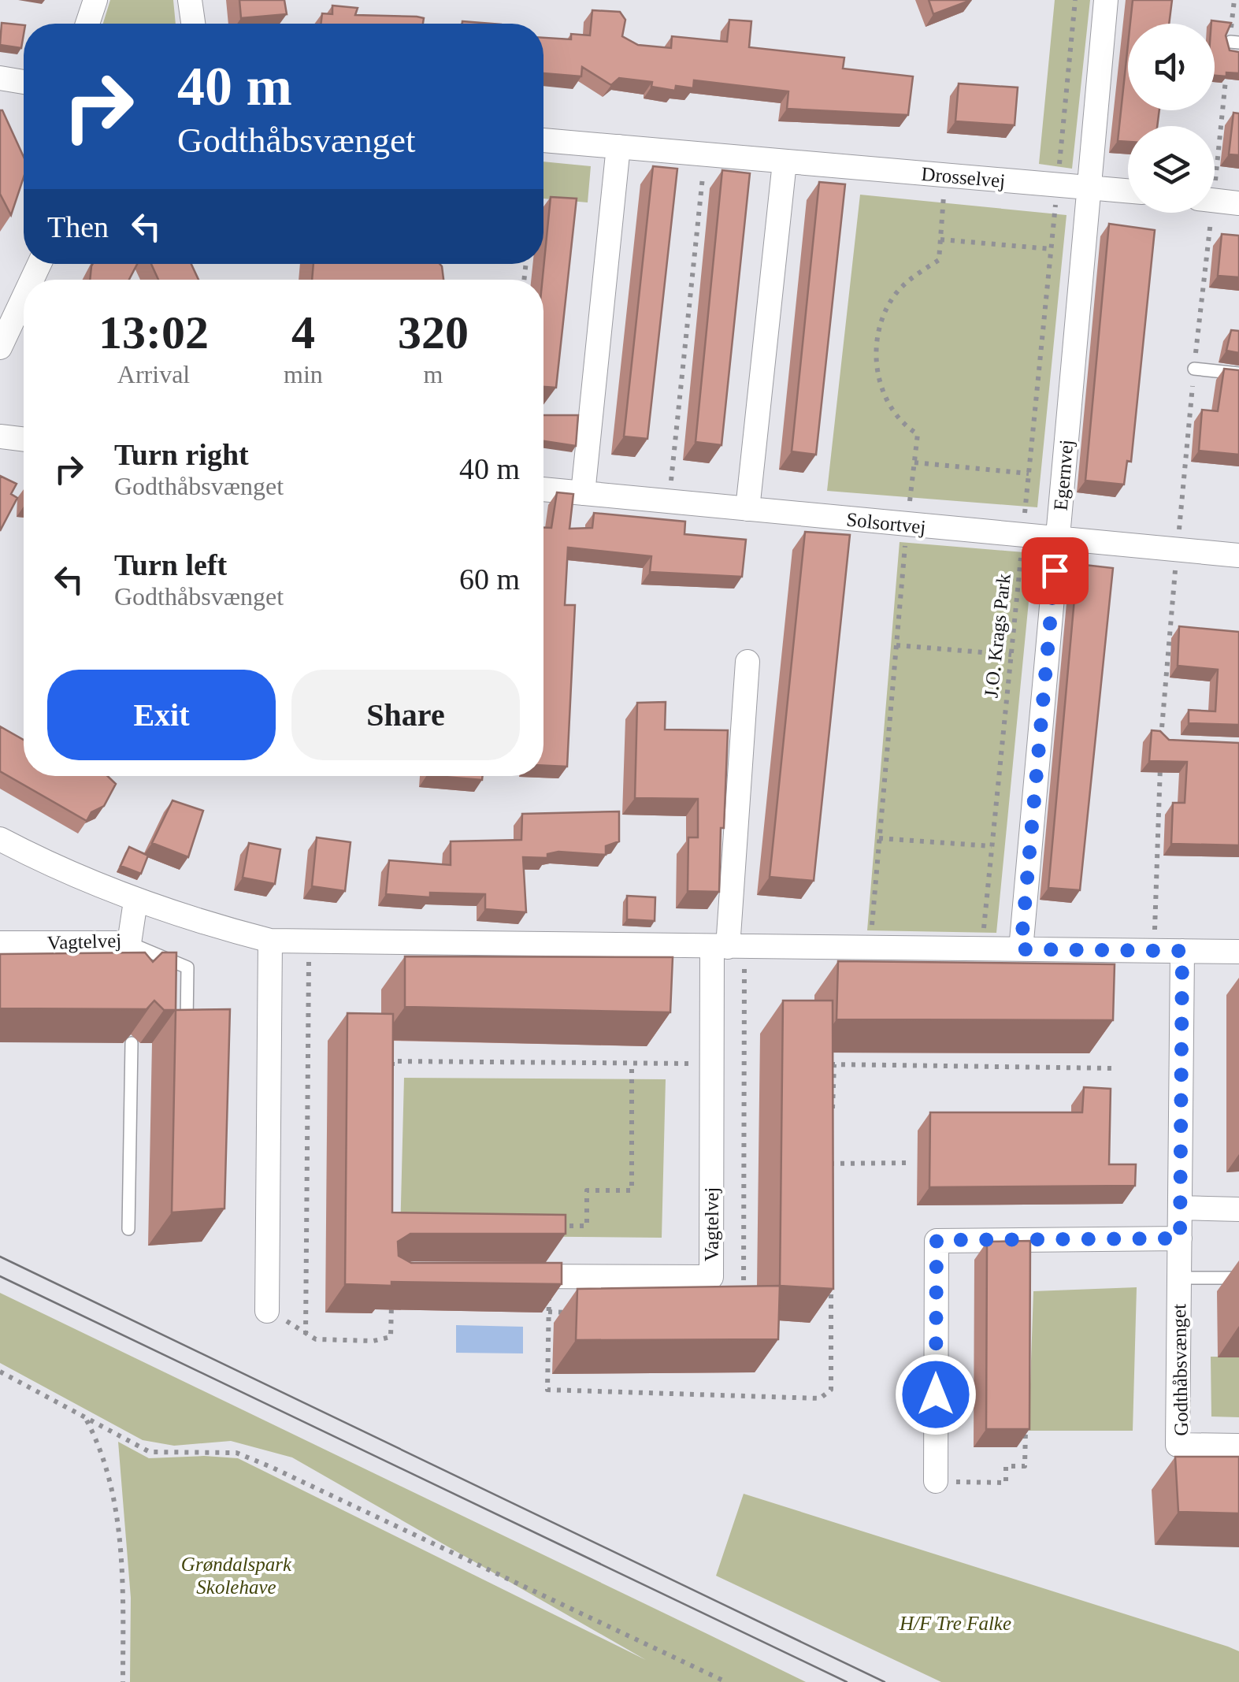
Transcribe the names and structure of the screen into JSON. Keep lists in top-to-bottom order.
{
  "streets": {
    "street": [
      "Drosselvej",
      "Egernvej",
      "Solsortvej",
      "Vagtelvej",
      "Godthåbsvænget"
    ],
    "path": ["J.O. Krags Park"]
  },
  "crossings": [
    ["Drosselvej", "Egernvej"],
    ["Drosselvej", "J.O. Krags Park"],
    ["Egernvej", "Solsortvej"],
    ["Solsortvej", "J.O. Krags Park"]
  ],
  "parks": ["Grøndalspark Skolehave", "H/F Tre Falke"],
  "page": {
    "turn": ["40 m", "Godthåbsvænget"],
    "then": "Then",
    "eta": [
      "13:02",
      "Arrival",
      "4",
      "min",
      "320",
      "m"
    ],
    "list": [
      {
        "name": "Turn right",
        "note": "Godthåbsvænget",
        "value": "40 m"
      },
      {
        "name": "Turn left",
        "note": "Godthåbsvænget",
        "value": "60 m"
      }
    ],
    "buttons": ["Exit", "Share"]
  }
}
